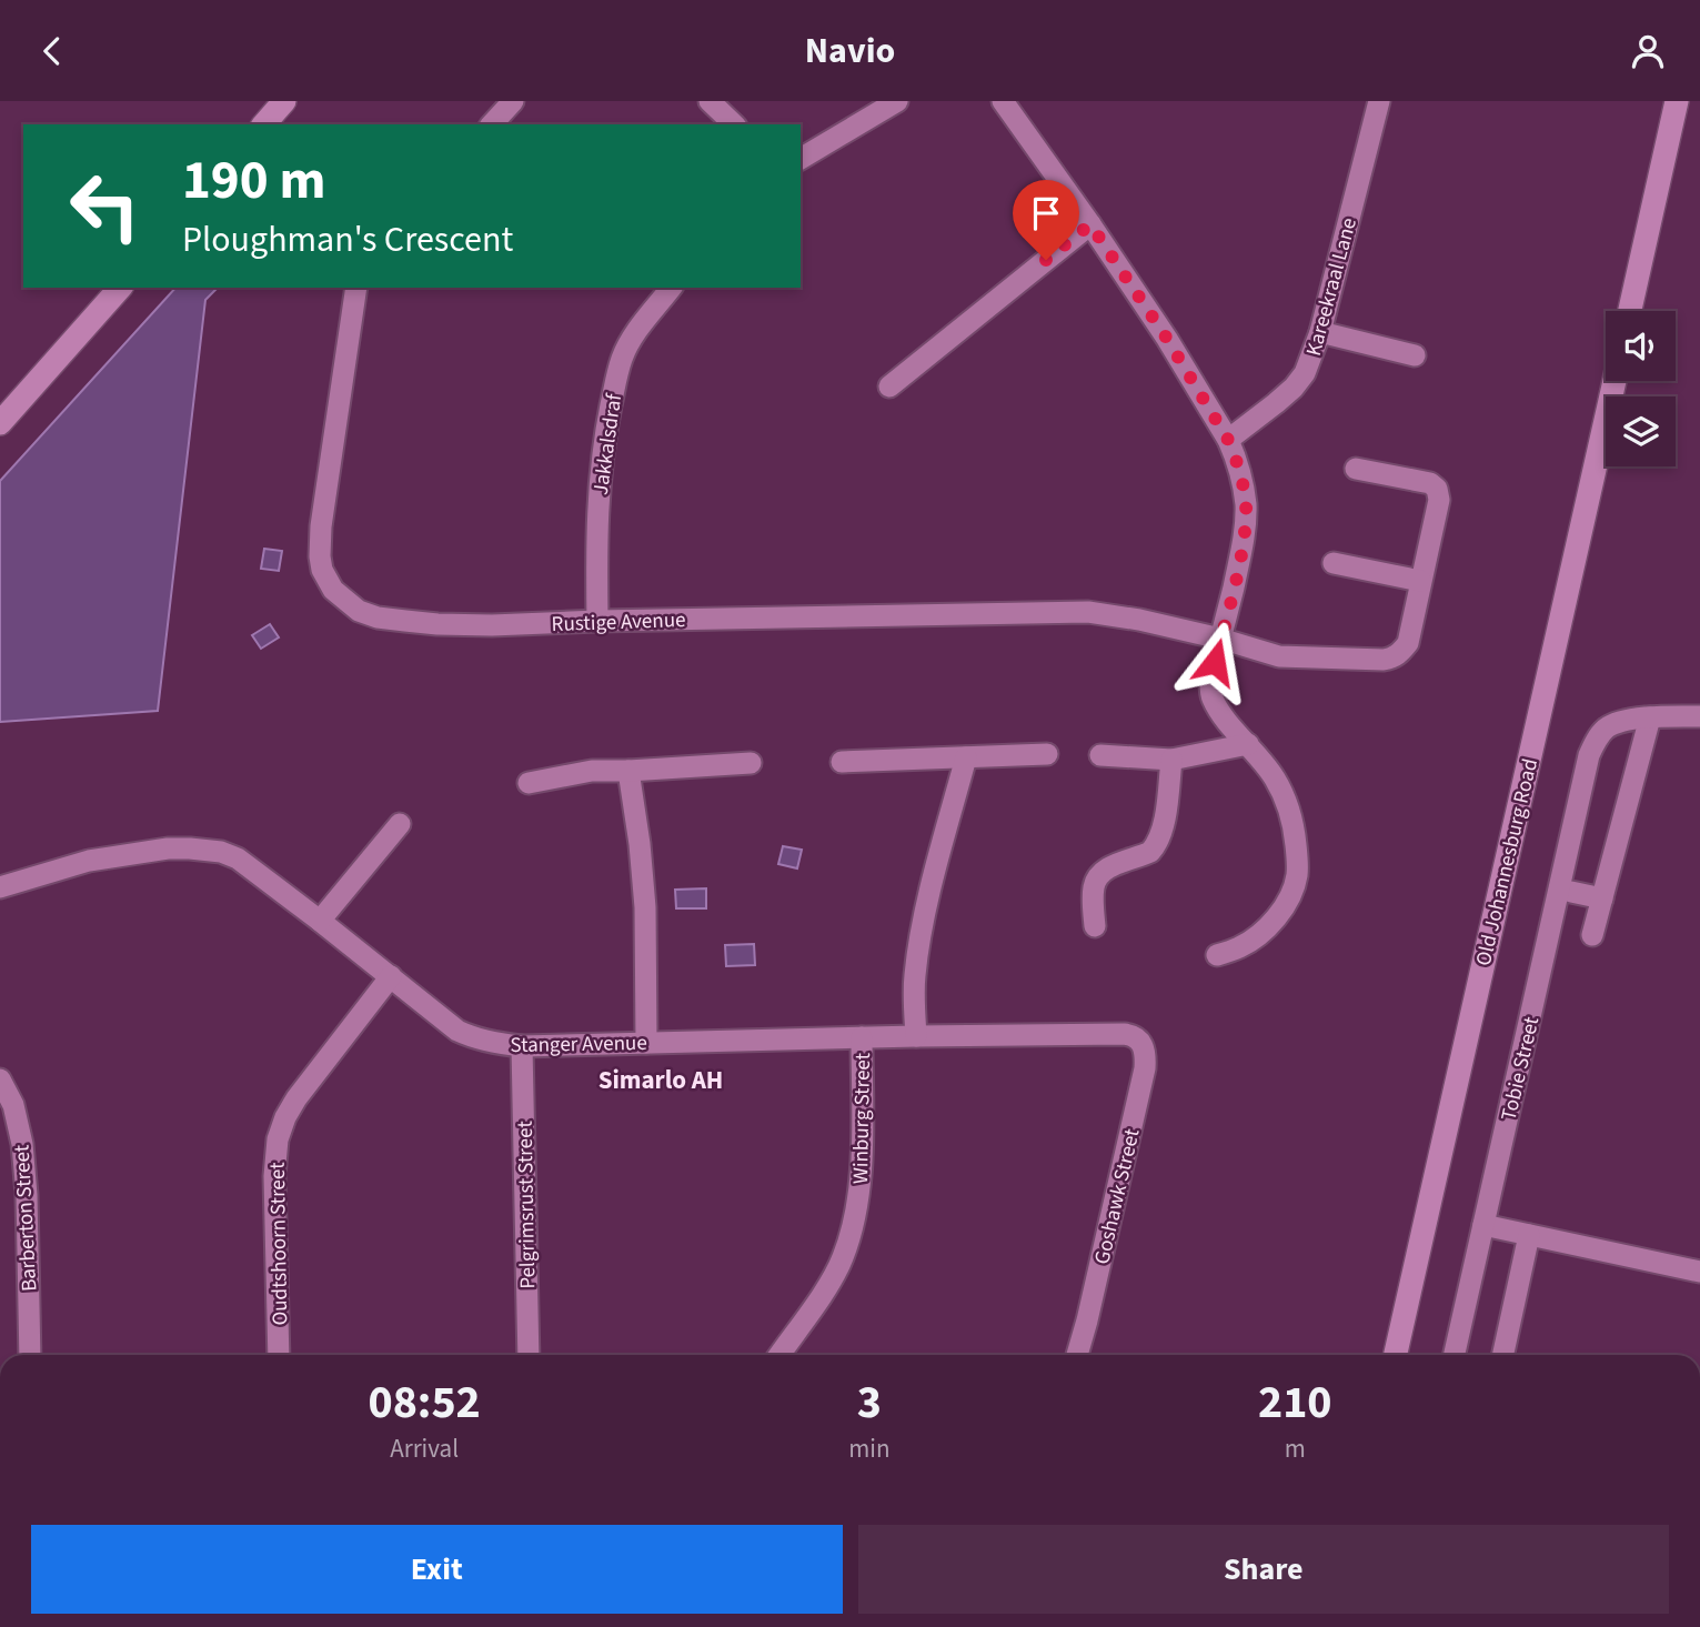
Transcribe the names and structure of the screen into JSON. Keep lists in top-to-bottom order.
{
  "streets": {
    "main road": ["Old Johannesburg Road"],
    "street": [
      "Kareekraal Lane",
      "Jakkalsdraf",
      "Rustige Avenue",
      "Stanger Avenue",
      "Tobie Street",
      "Winburg Street",
      "Goshawk Street",
      "Pelgrimsrust Street",
      "Barberton Street",
      "Oudtshoorn Street"
    ]
  },
  "crossings": [
    ["Jakkalsdraf", "Rustige Avenue"],
    ["Stanger Avenue", "Winburg Street"],
    ["Stanger Avenue", "Goshawk Street"],
    ["Stanger Avenue", "Pelgrimsrust Street"],
    ["Stanger Avenue", "Oudtshoorn Street"]
  ],
  "districts": ["Simarlo AH"],
  "page": {
    "header": "Navio",
    "turn": ["190 m", "Ploughman's Crescent"],
    "eta": [
      "08:52",
      "Arrival",
      "3",
      "min",
      "210",
      "m"
    ],
    "buttons": ["Exit", "Share"]
  }
}
